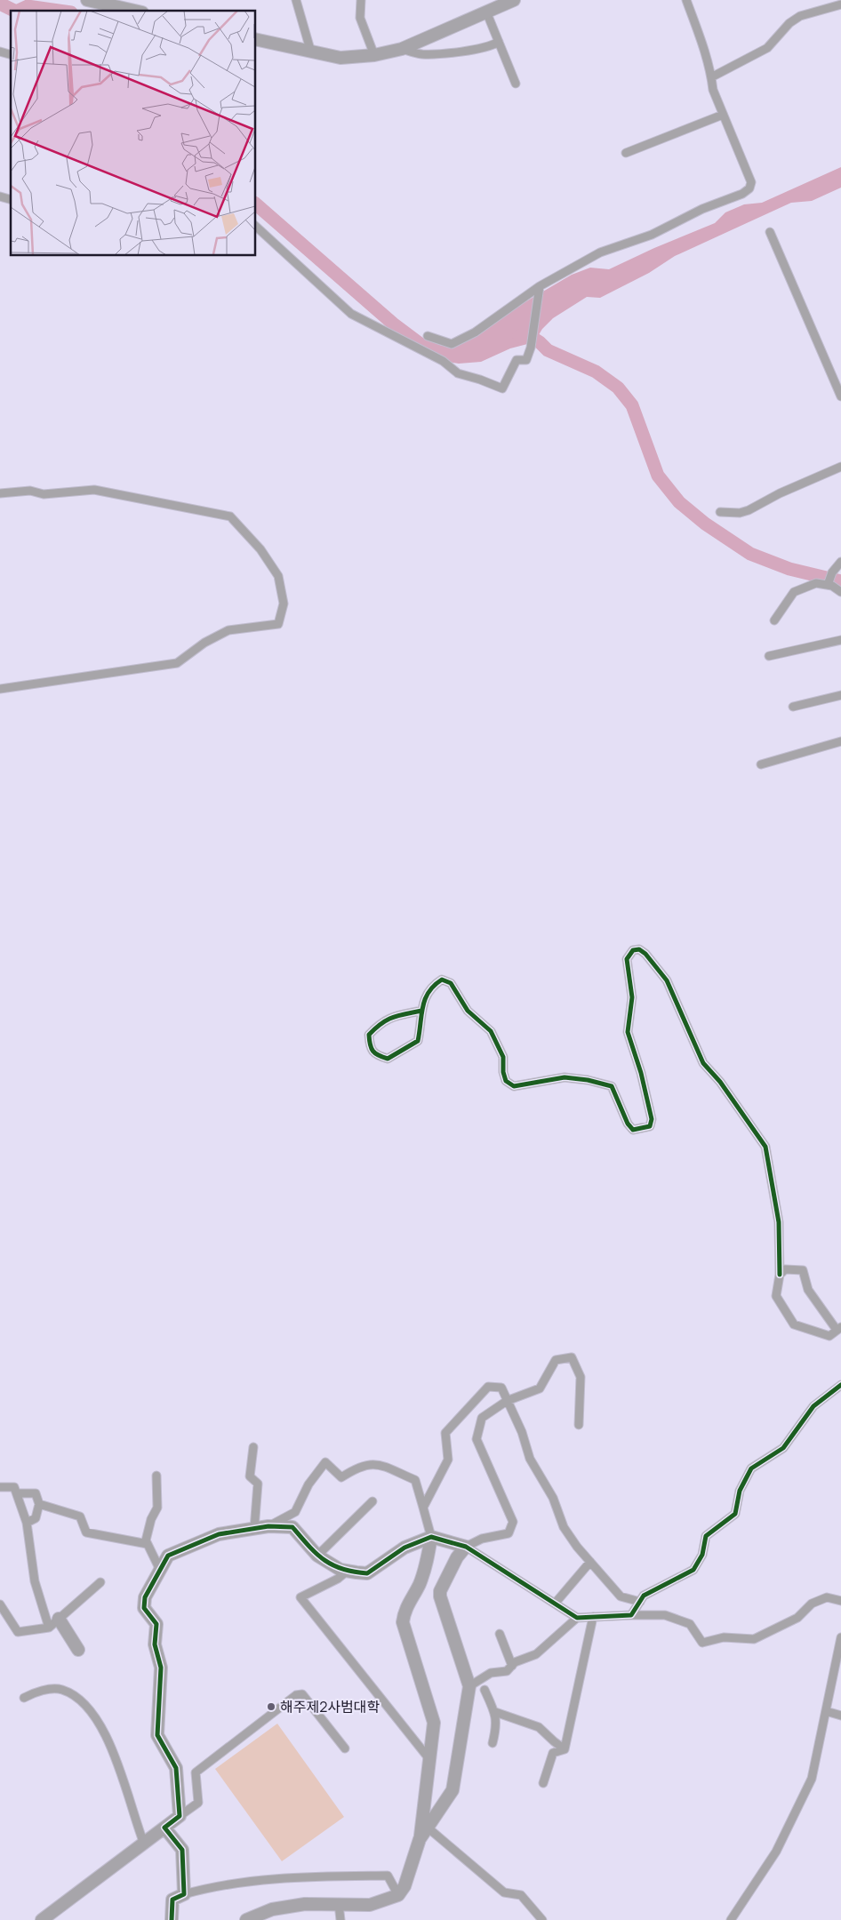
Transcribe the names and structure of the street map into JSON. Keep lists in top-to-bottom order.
{
  "places": ["해주제2사범대학"]
}
